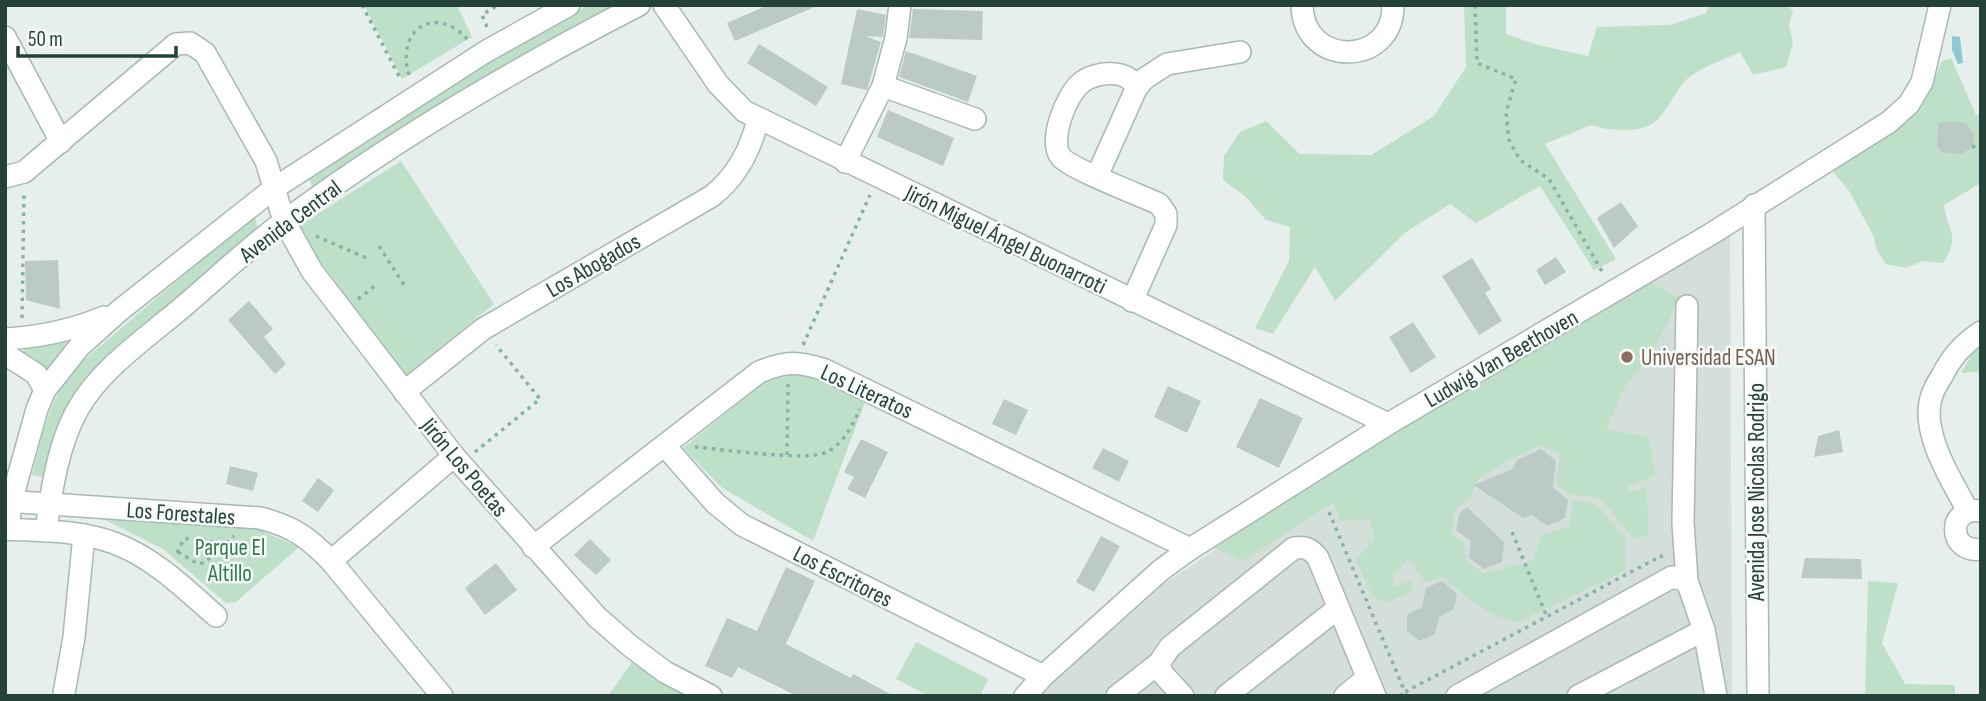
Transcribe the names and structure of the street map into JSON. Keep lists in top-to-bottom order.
{
  "streets": {
    "street": [
      "Avenida Central",
      "Jirón Miguel Ángel Buonarroti",
      "Los Abogados",
      "Ludwig Van Beethoven",
      "Los Literatos",
      "Jirón Los Poetas",
      "Avenida Jose Nicolas Rodrigo",
      "Los Forestales",
      "Los Escritores"
    ]
  },
  "crossings": [
    ["Avenida Central", "Jirón Los Poetas"],
    ["Avenida Central", "Los Forestales"],
    ["Jirón Miguel Ángel Buonarroti", "Los Abogados"],
    ["Jirón Miguel Ángel Buonarroti", "Ludwig Van Beethoven"],
    ["Los Abogados", "Jirón Los Poetas"],
    ["Ludwig Van Beethoven", "Los Literatos"],
    ["Ludwig Van Beethoven", "Avenida Jose Nicolas Rodrigo"],
    ["Ludwig Van Beethoven", "Los Escritores"],
    ["Los Literatos", "Jirón Los Poetas"],
    ["Los Literatos", "Los Escritores"]
  ],
  "parks": ["Parque El Altillo"],
  "places": ["Universidad ESAN"],
  "scale_bar": "50 m"
}
